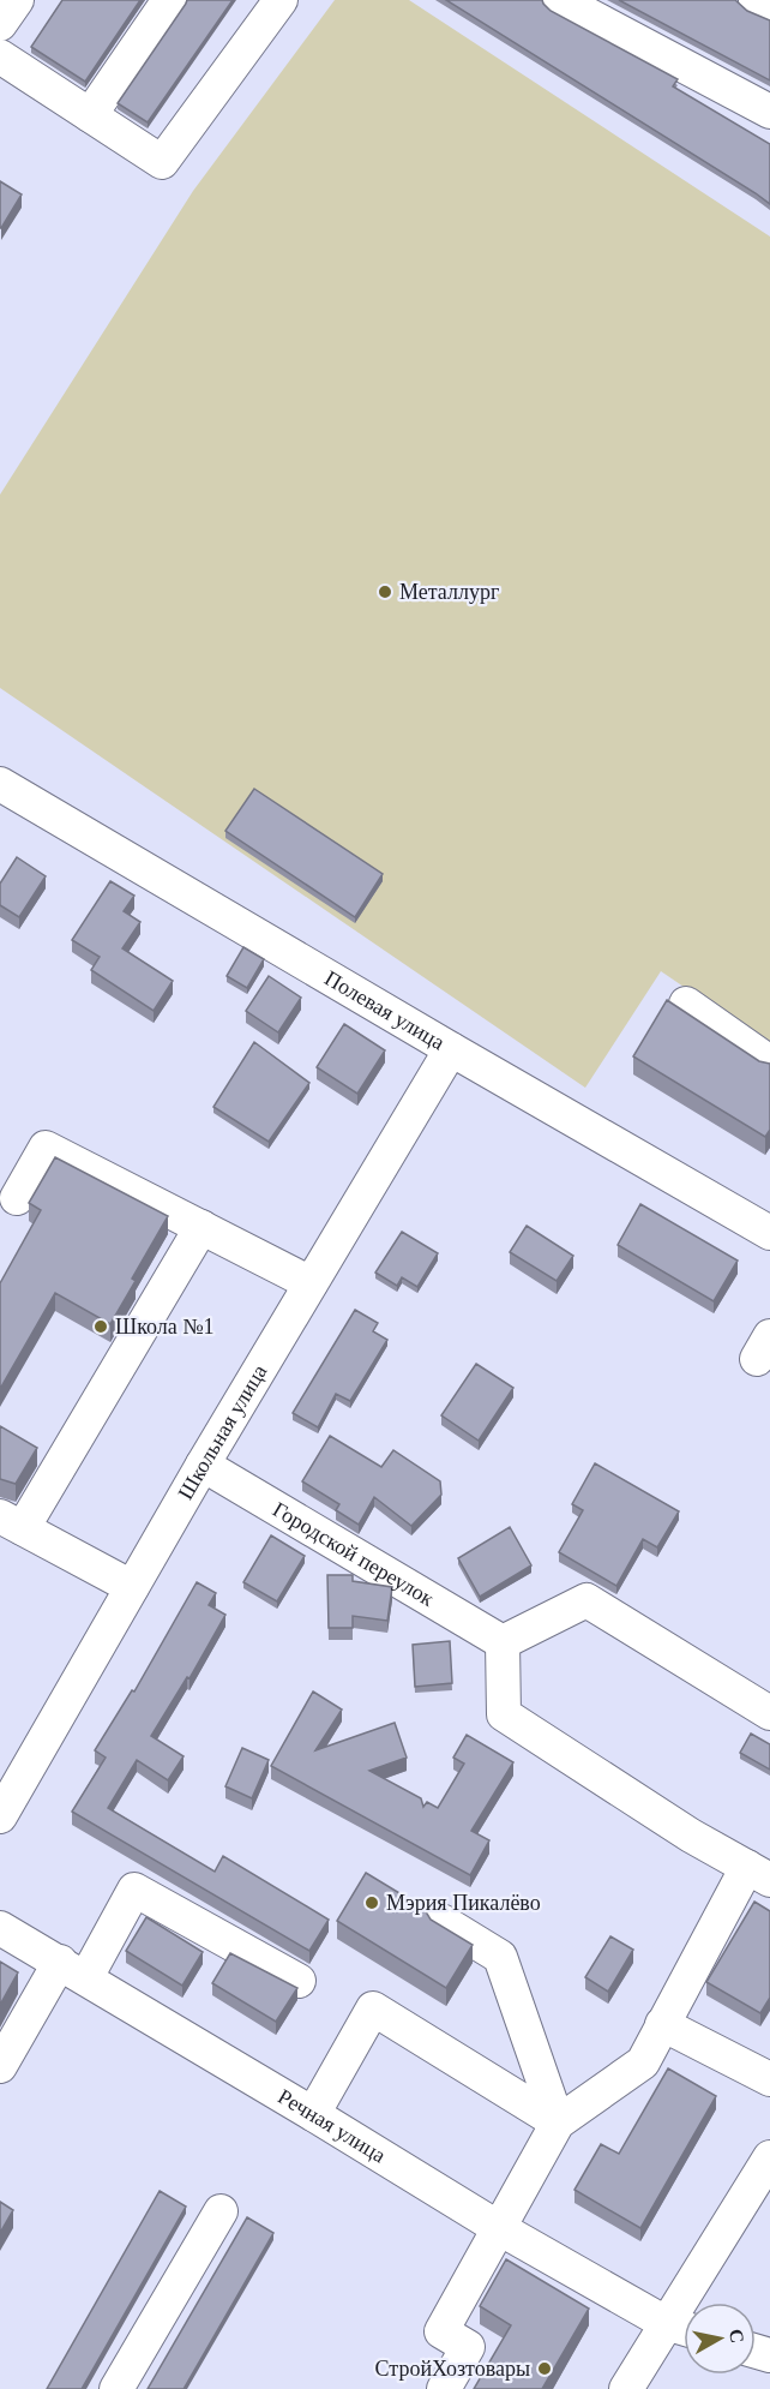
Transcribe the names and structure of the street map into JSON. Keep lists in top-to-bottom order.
{
  "streets": {
    "street": [
      "Полевая улица",
      "Школьная улица",
      "Городской переулок",
      "Речная улица"
    ]
  },
  "crossings": [
    ["Полевая улица", "Школьная улица"],
    ["Школьная улица", "Городской переулок"]
  ],
  "places": [
    "Металлург",
    "Школа №1",
    "Мэрия Пикалёво",
    "СтройХозтовары"
  ],
  "north": "right"
}
